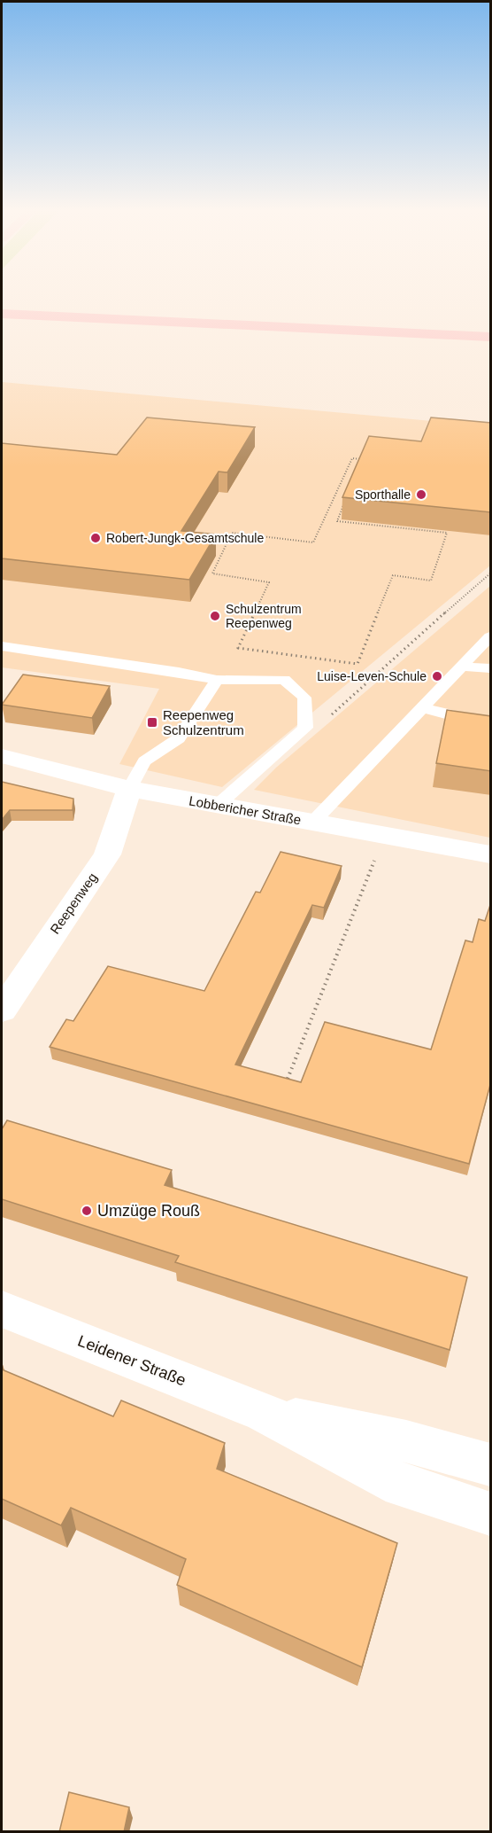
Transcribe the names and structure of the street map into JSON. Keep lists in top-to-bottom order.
{
  "streets": {
    "street": ["Lobbericher Straße", "Reepenweg", "Leidener Straße"]
  },
  "crossings": [
    ["Lobbericher Straße", "Reepenweg"]
  ],
  "places": {
    "other": [
      "Sporthalle",
      "Robert-Jungk-Gesamtschule",
      "Schulzentrum Reepenweg",
      "Luise-Leven-Schule",
      "Umzüge Rouß"
    ],
    "transit": ["Reepenweg Schulzentrum"]
  }
}
